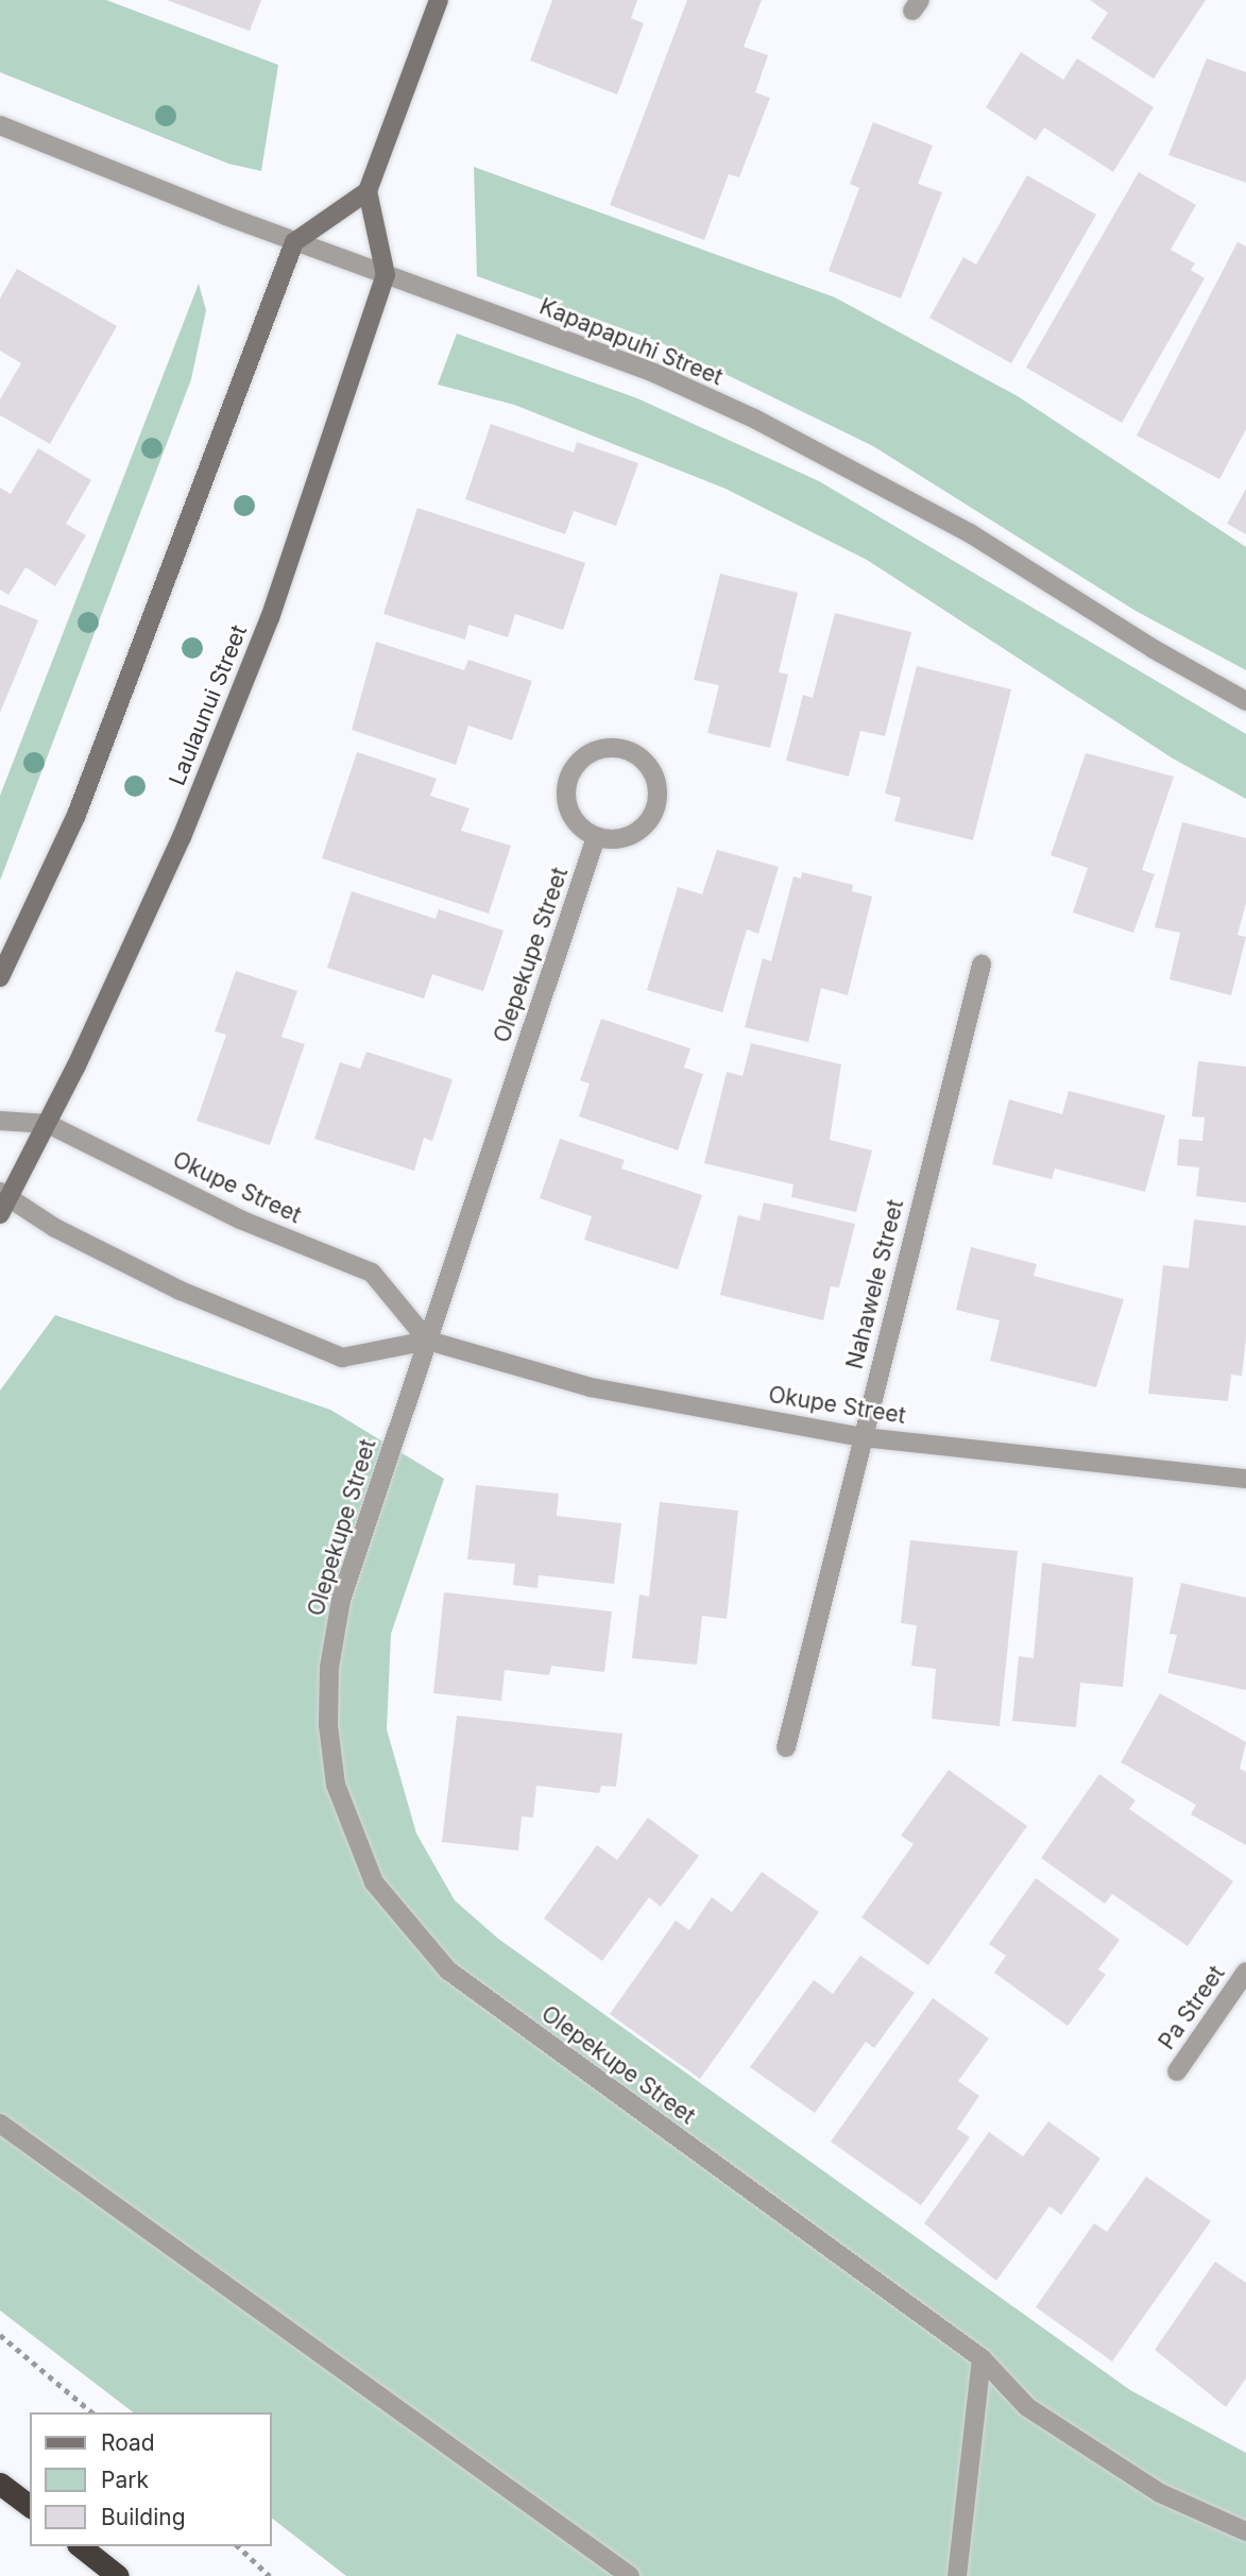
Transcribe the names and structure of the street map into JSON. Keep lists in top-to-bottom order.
{
  "streets": {
    "street": [
      "Kapapapuhi Street",
      "Laulaunui Street",
      "Olepekupe Street",
      "Okupe Street",
      "Nahawele Street",
      "Pa Street"
    ]
  },
  "crossings": [
    ["Kapapapuhi Street", "Laulaunui Street"],
    ["Laulaunui Street", "Okupe Street"],
    ["Olepekupe Street", "Okupe Street"],
    ["Okupe Street", "Nahawele Street"]
  ],
  "legend": ["Road", "Park", "Building"]
}
